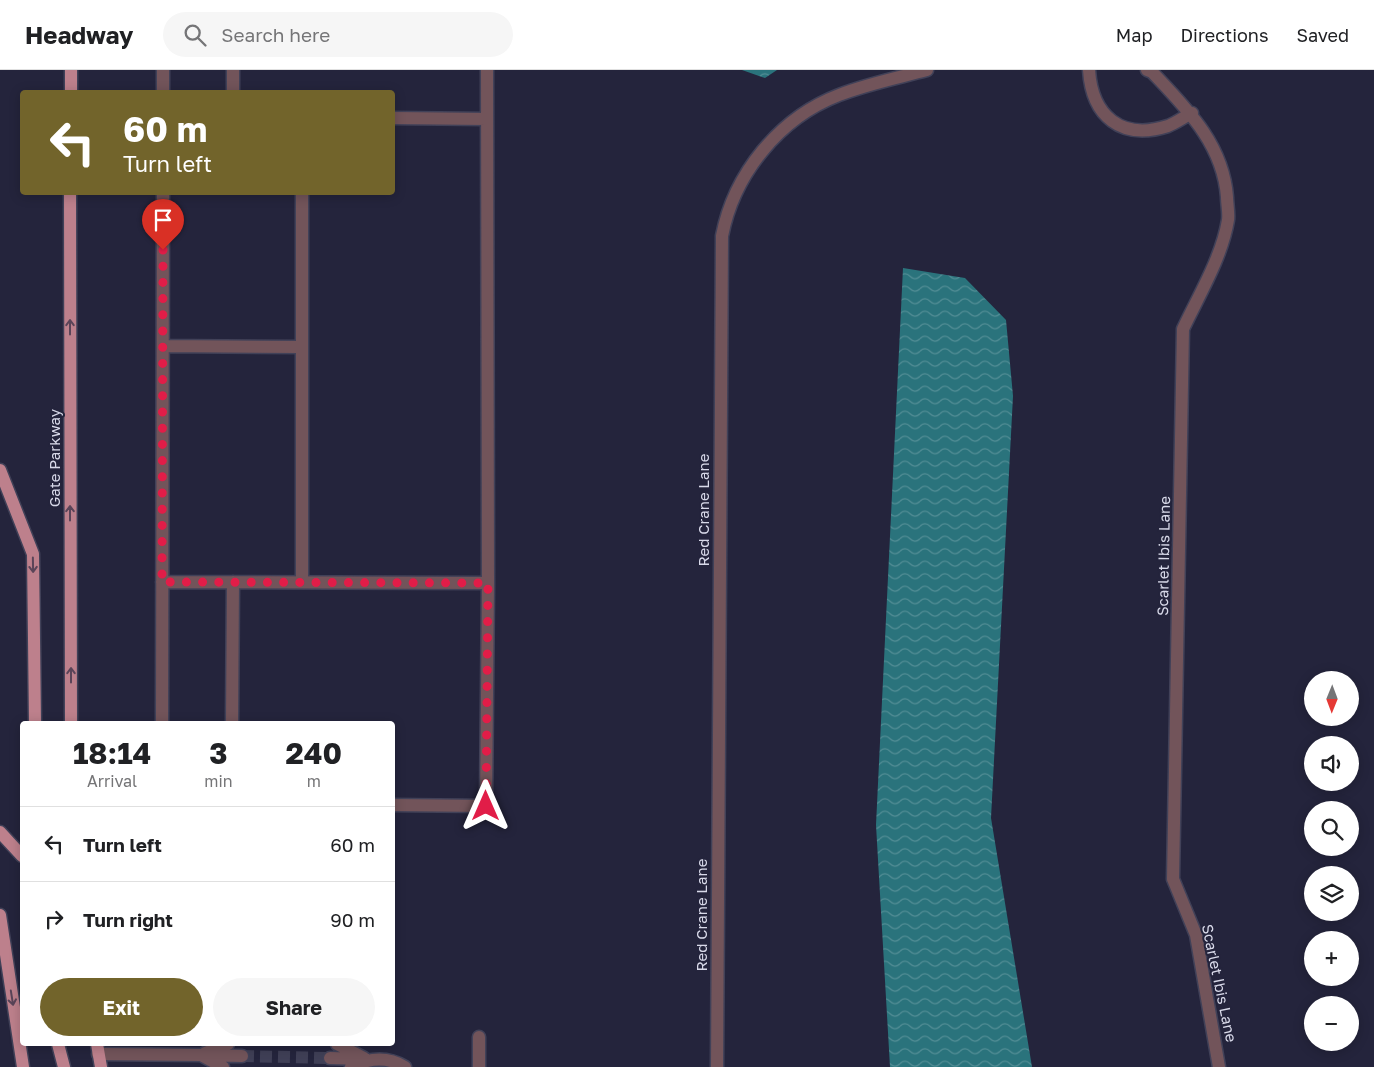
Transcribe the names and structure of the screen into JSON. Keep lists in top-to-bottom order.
{
  "streets": {
    "main road": ["Gate Parkway"],
    "street": ["Red Crane Lane", "Scarlet Ibis Lane"]
  },
  "north": "bottom",
  "page": {
    "header": "Headway",
    "search": "Search here",
    "nav": ["Map", "Directions", "Saved"],
    "turn": ["60 m", "Turn left"],
    "map_buttons": ["+", "−"],
    "eta": [
      "18:14",
      "Arrival",
      "3",
      "min",
      "240",
      "m"
    ],
    "list": [
      {
        "name": "Turn left",
        "value": "60 m"
      },
      {
        "name": "Turn right",
        "value": "90 m"
      }
    ],
    "buttons": ["Exit", "Share"]
  }
}
